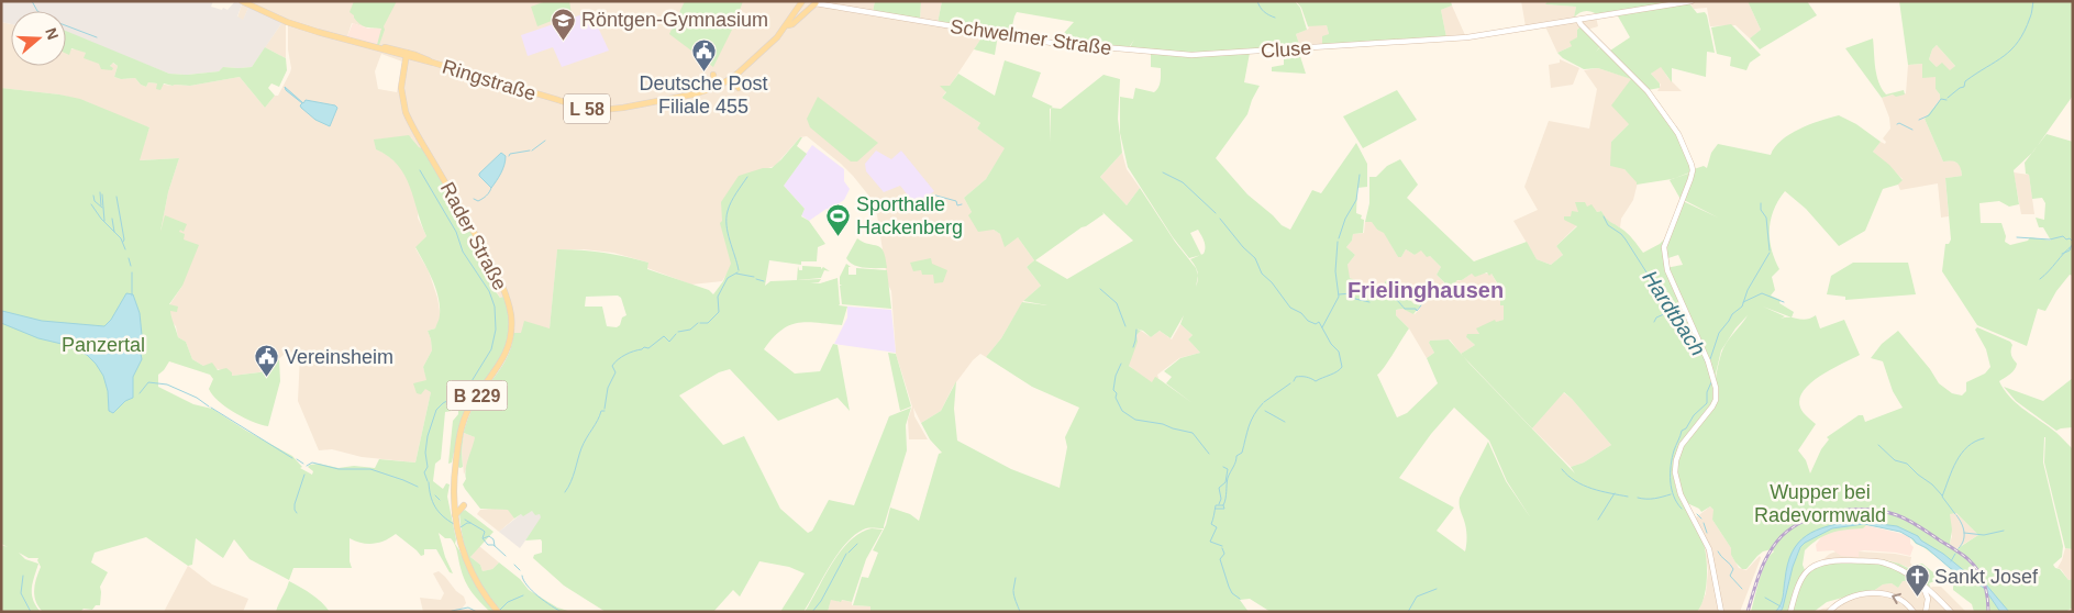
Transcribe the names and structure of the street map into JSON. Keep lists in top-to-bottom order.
{
  "streets": {
    "main road": [
      "Schwelmer Straße",
      "Cluse",
      "Ringstraße",
      "L 58",
      "Rader Straße",
      "B 229"
    ]
  },
  "crossings": [
    ["Schwelmer Straße", "Cluse"],
    ["Ringstraße", "Rader Straße"],
    ["Rader Straße", "B 229"]
  ],
  "districts": ["Frielinghausen"],
  "water": ["Hardtbach"],
  "parks": ["Panzertal", "Wupper bei Radevormwald"],
  "places": {
    "school or university": ["Röntgen-Gymnasium"],
    "public building": ["Deutsche Post Filiale 455", "Vereinsheim"],
    "sports": ["Sporthalle Hackenberg"],
    "church": ["Sankt Josef"]
  },
  "north": "right"
}
